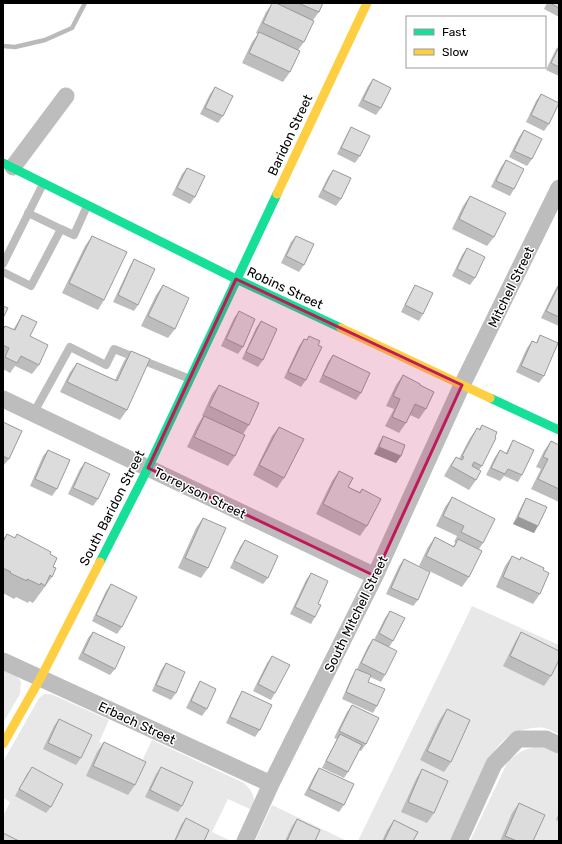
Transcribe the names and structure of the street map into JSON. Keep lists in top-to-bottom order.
{
  "streets": {
    "street": [
      "Baridon Street",
      "Mitchell Street",
      "Robins Street",
      "Torreyson Street",
      "South Baridon Street",
      "South Mitchell Street",
      "Erbach Street"
    ]
  },
  "crossings": [
    ["Baridon Street", "Robins Street"],
    ["Baridon Street", "South Baridon Street"],
    ["Mitchell Street", "Robins Street"],
    ["Mitchell Street", "South Mitchell Street"],
    ["Robins Street", "South Baridon Street"],
    ["Robins Street", "South Mitchell Street"],
    ["Torreyson Street", "South Baridon Street"],
    ["Torreyson Street", "South Mitchell Street"],
    ["South Baridon Street", "Erbach Street"],
    ["South Mitchell Street", "Erbach Street"]
  ],
  "legend": ["Fast", "Slow"]
}
